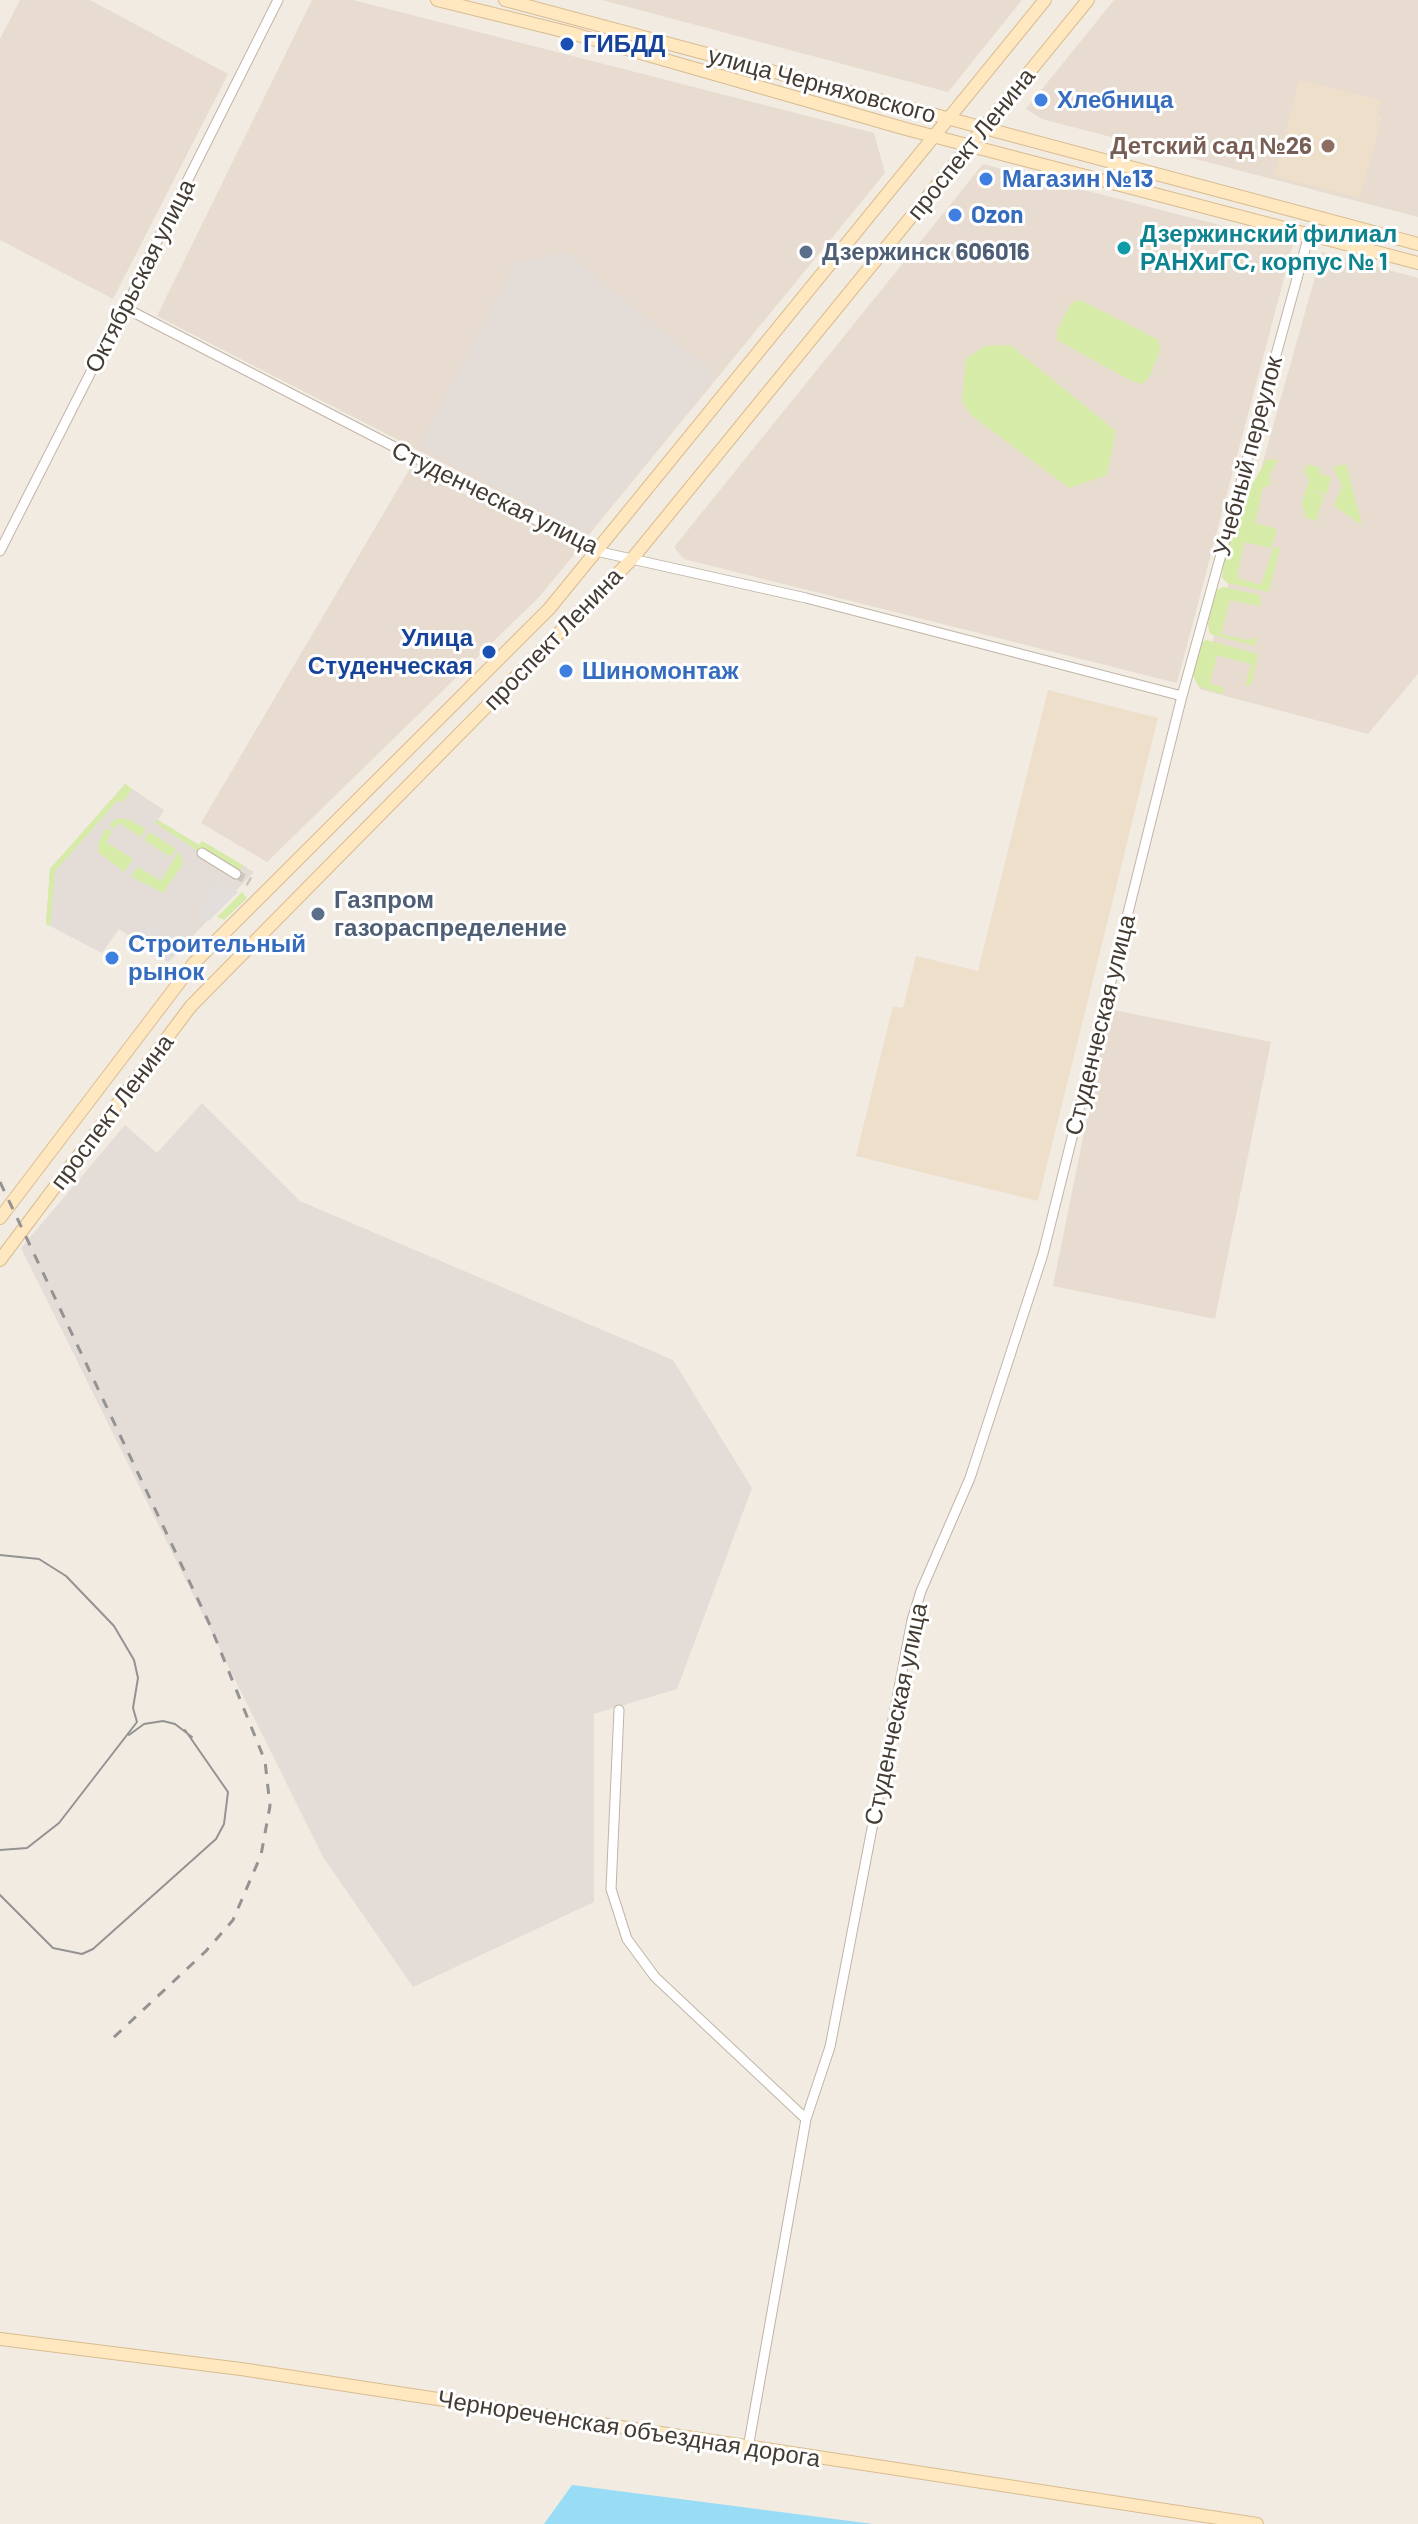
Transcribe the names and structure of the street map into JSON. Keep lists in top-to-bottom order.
{
  "streets": {
    "main road": [
      "улица Черняховского",
      "проспект Ленина",
      "Учебный переулок",
      "Чернореченская объездная дорога"
    ],
    "street": ["Октябрьская улица", "Студенческая улица"]
  },
  "crossings": [
    ["улица Черняховского", "проспект Ленина"],
    ["улица Черняховского", "Учебный переулок"],
    ["проспект Ленина", "Студенческая улица"],
    ["Октябрьская улица", "Студенческая улица"],
    ["Учебный переулок", "Студенческая улица"],
    ["Студенческая улица", "Чернореченская объездная дорога"]
  ],
  "places": [
    "ГИБДД",
    "Хлебница",
    "Детский сад №26",
    "Магазин №13",
    "Ozon",
    "Дзержинский филиал РАНХиГС, корпус № 1",
    "Дзержинск 606016",
    "Улица Студенческая",
    "Шиномонтаж",
    "Газпром газораспределение",
    "Строительный рынок"
  ]
}
